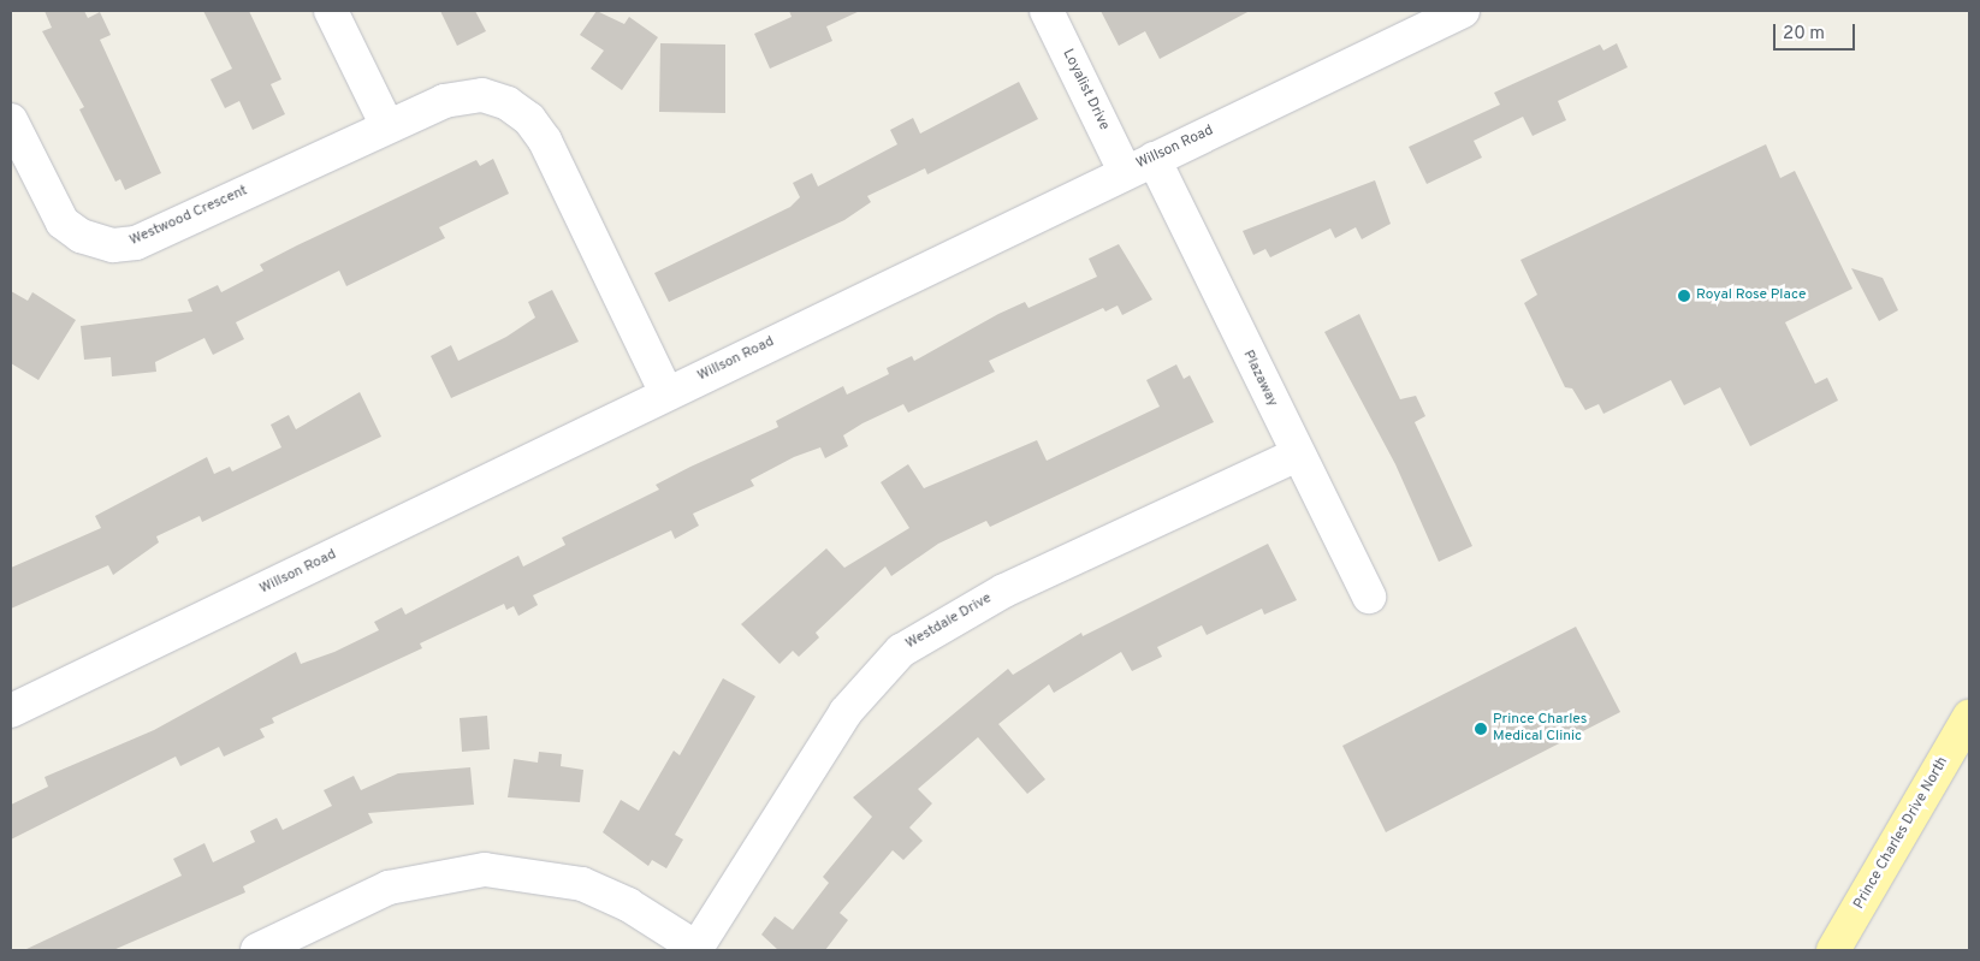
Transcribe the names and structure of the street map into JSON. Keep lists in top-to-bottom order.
{
  "streets": {
    "main road": ["Prince Charles Drive North"],
    "street": [
      "Loyalist Drive",
      "Willson Road",
      "Westwood Crescent",
      "Plazaway",
      "Westdale Drive"
    ]
  },
  "crossings": [
    ["Loyalist Drive", "Willson Road"],
    ["Loyalist Drive", "Plazaway"],
    ["Willson Road", "Westwood Crescent"],
    ["Willson Road", "Plazaway"],
    ["Plazaway", "Westdale Drive"]
  ],
  "places": ["Royal Rose Place", "Prince Charles Medical Clinic"],
  "scale_bar": "20 m"
}
